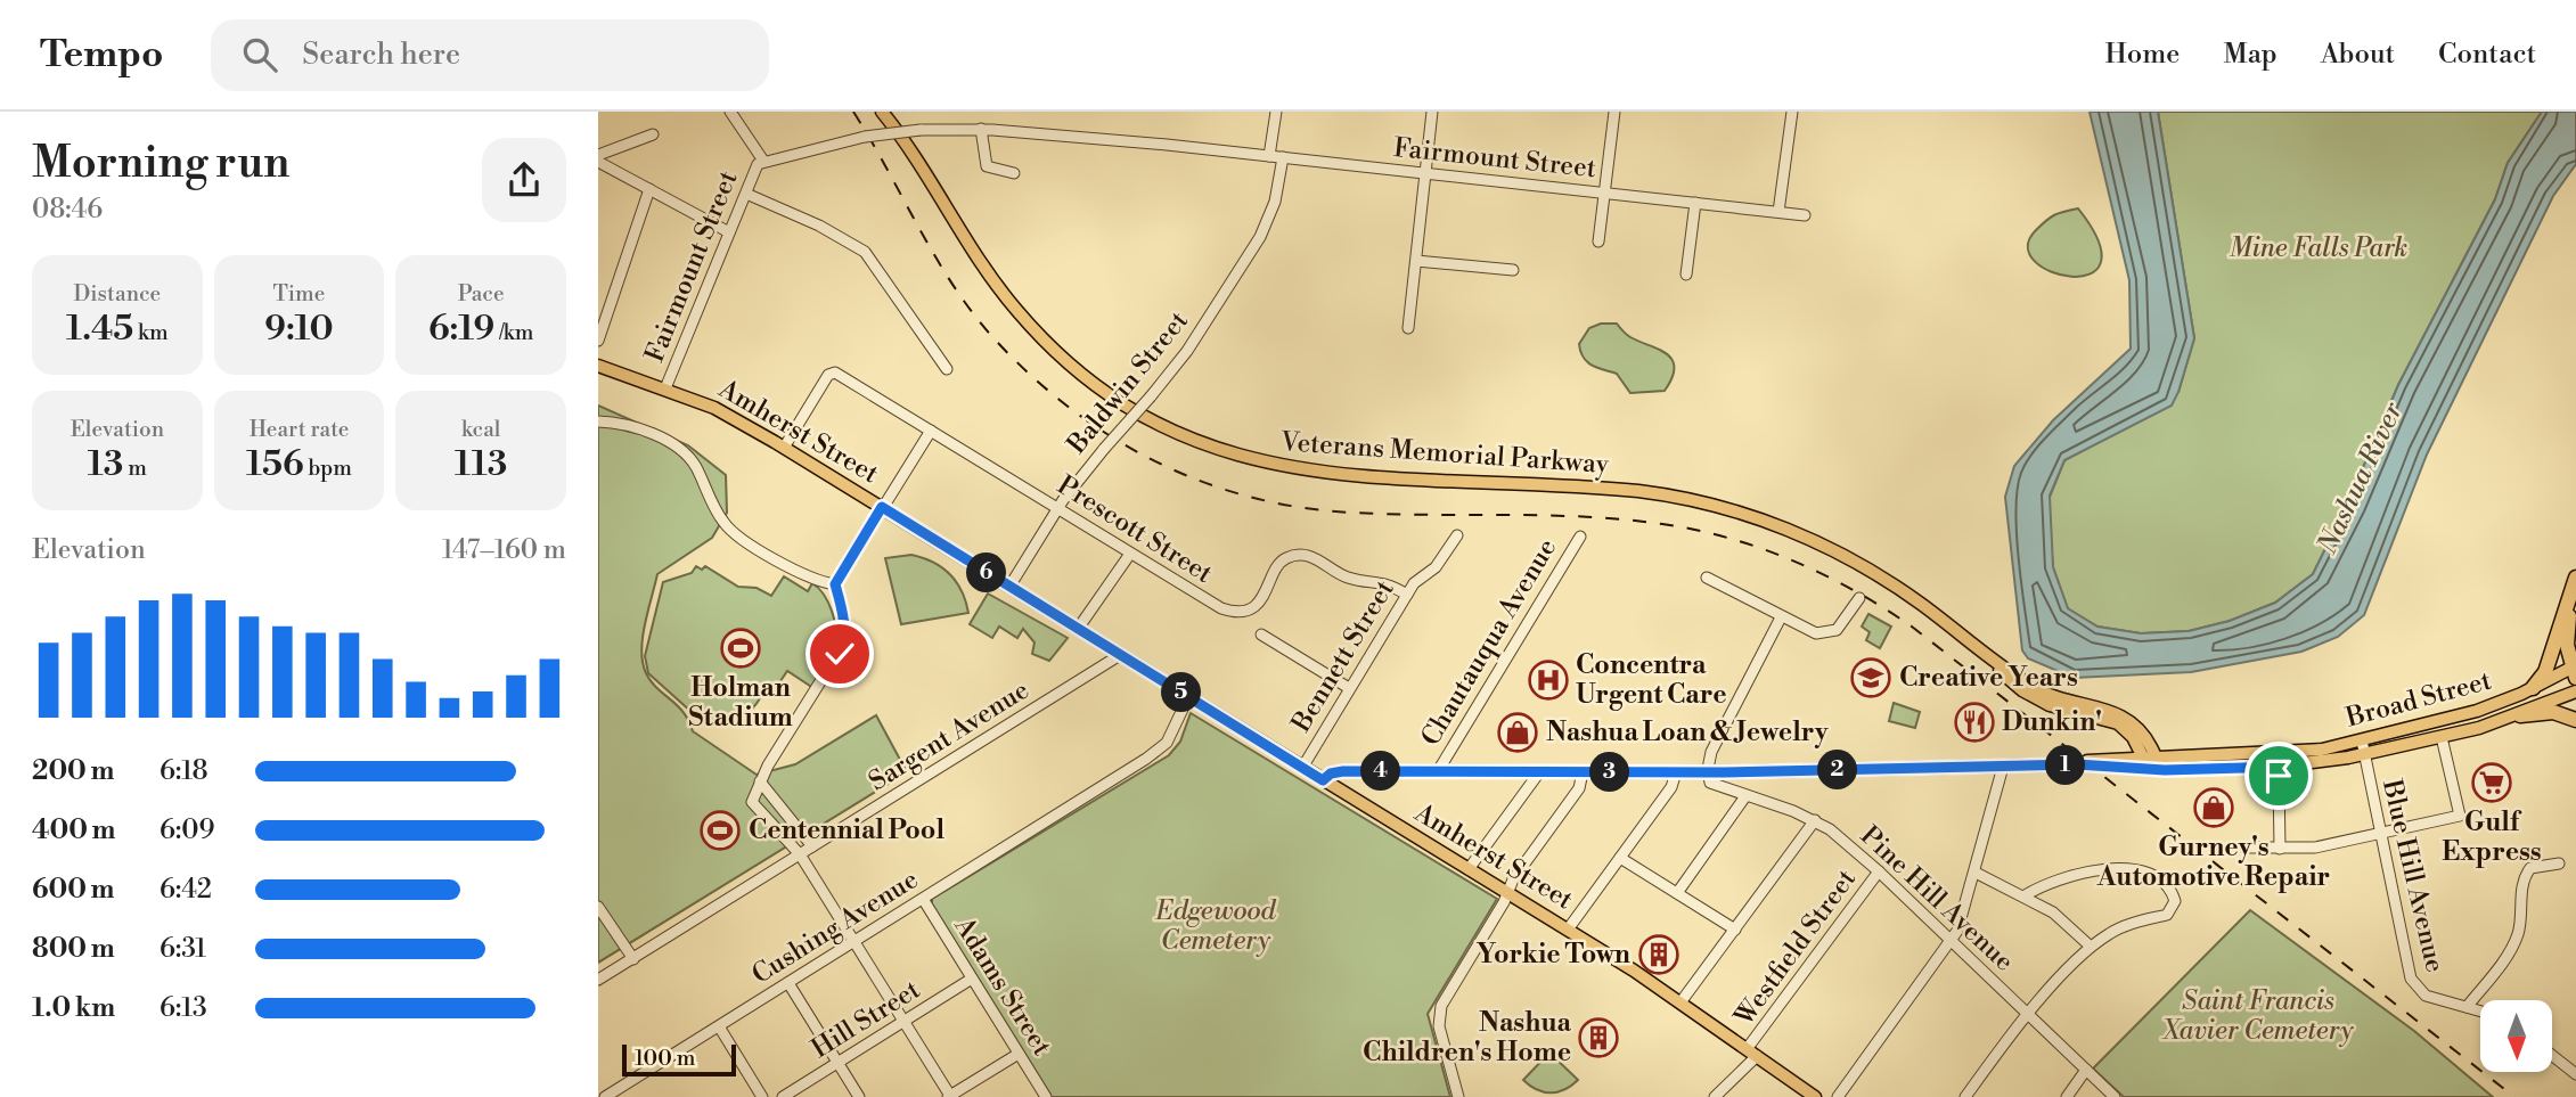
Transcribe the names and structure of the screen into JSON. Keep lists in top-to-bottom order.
{
  "streets": {
    "main road": ["Amherst Street", "Veterans Memorial Parkway", "Broad Street"],
    "street": [
      "Fairmount Street",
      "Baldwin Street",
      "Prescott Street",
      "Chautauqua Avenue",
      "Bennett Street",
      "Sargent Avenue",
      "Blue Hill Avenue",
      "Pine Hill Avenue",
      "Cushing Avenue",
      "Westfield Street",
      "Adams Street",
      "Hill Street"
    ]
  },
  "crossings": [
    ["Fairmount Street", "Baldwin Street"],
    ["Fairmount Street", "Amherst Street"],
    ["Baldwin Street", "Amherst Street"],
    ["Baldwin Street", "Prescott Street"],
    ["Amherst Street", "Prescott Street"],
    ["Amherst Street", "Bennett Street"],
    ["Amherst Street", "Broad Street"],
    ["Amherst Street", "Sargent Avenue"],
    ["Amherst Street", "Cushing Avenue"],
    ["Amherst Street", "Westfield Street"],
    ["Veterans Memorial Parkway", "Broad Street"],
    ["Prescott Street", "Bennett Street"],
    ["Chautauqua Avenue", "Broad Street"],
    ["Broad Street", "Blue Hill Avenue"],
    ["Broad Street", "Pine Hill Avenue"],
    ["Pine Hill Avenue", "Westfield Street"],
    ["Cushing Avenue", "Adams Street"],
    ["Adams Street", "Hill Street"]
  ],
  "water": ["Nashua River"],
  "parks": ["Mine Falls Park", "Edgewood Cemetery", "Saint Francis Xavier Cemetery"],
  "places": {
    "sports": ["Holman Stadium", "Centennial Pool"],
    "school or university": ["Creative Years"],
    "hospital": ["Concentra Urgent Care"],
    "restaurant": ["Dunkin'"],
    "shop": ["Nashua Loan & Jewelry", "Gurney's Automotive Repair"],
    "supermarket": ["Gulf Express"],
    "building": ["Yorkie Town", "Nashua Children's Home"]
  },
  "scale_bar": "100 m",
  "north": "bottom",
  "page": {
    "header": "Tempo",
    "search": "Search here",
    "nav": [
      "Home",
      "Map",
      "About",
      "Contact"
    ],
    "heading": ["Morning run", "08:46"],
    "stats": [
      ["Distance", "1.45 km"],
      ["Time", "9:10"],
      ["Pace", "6:19 /km"],
      ["Elevation", "13 m"],
      ["Heart rate", "156 bpm"],
      ["kcal", "113"]
    ],
    "chart": ["Elevation", "147–160 m"],
    "pins": [
      "6",
      "5",
      "1",
      "2",
      "4",
      "3"
    ],
    "list": [
      {
        "name": "200 m",
        "note": "6:18"
      },
      {
        "name": "400 m",
        "note": "6:09"
      },
      {
        "name": "600 m",
        "note": "6:42"
      },
      {
        "name": "800 m",
        "note": "6:31"
      },
      {
        "name": "1.0 km",
        "note": "6:13"
      }
    ],
    "scale": "100 m"
  }
}
